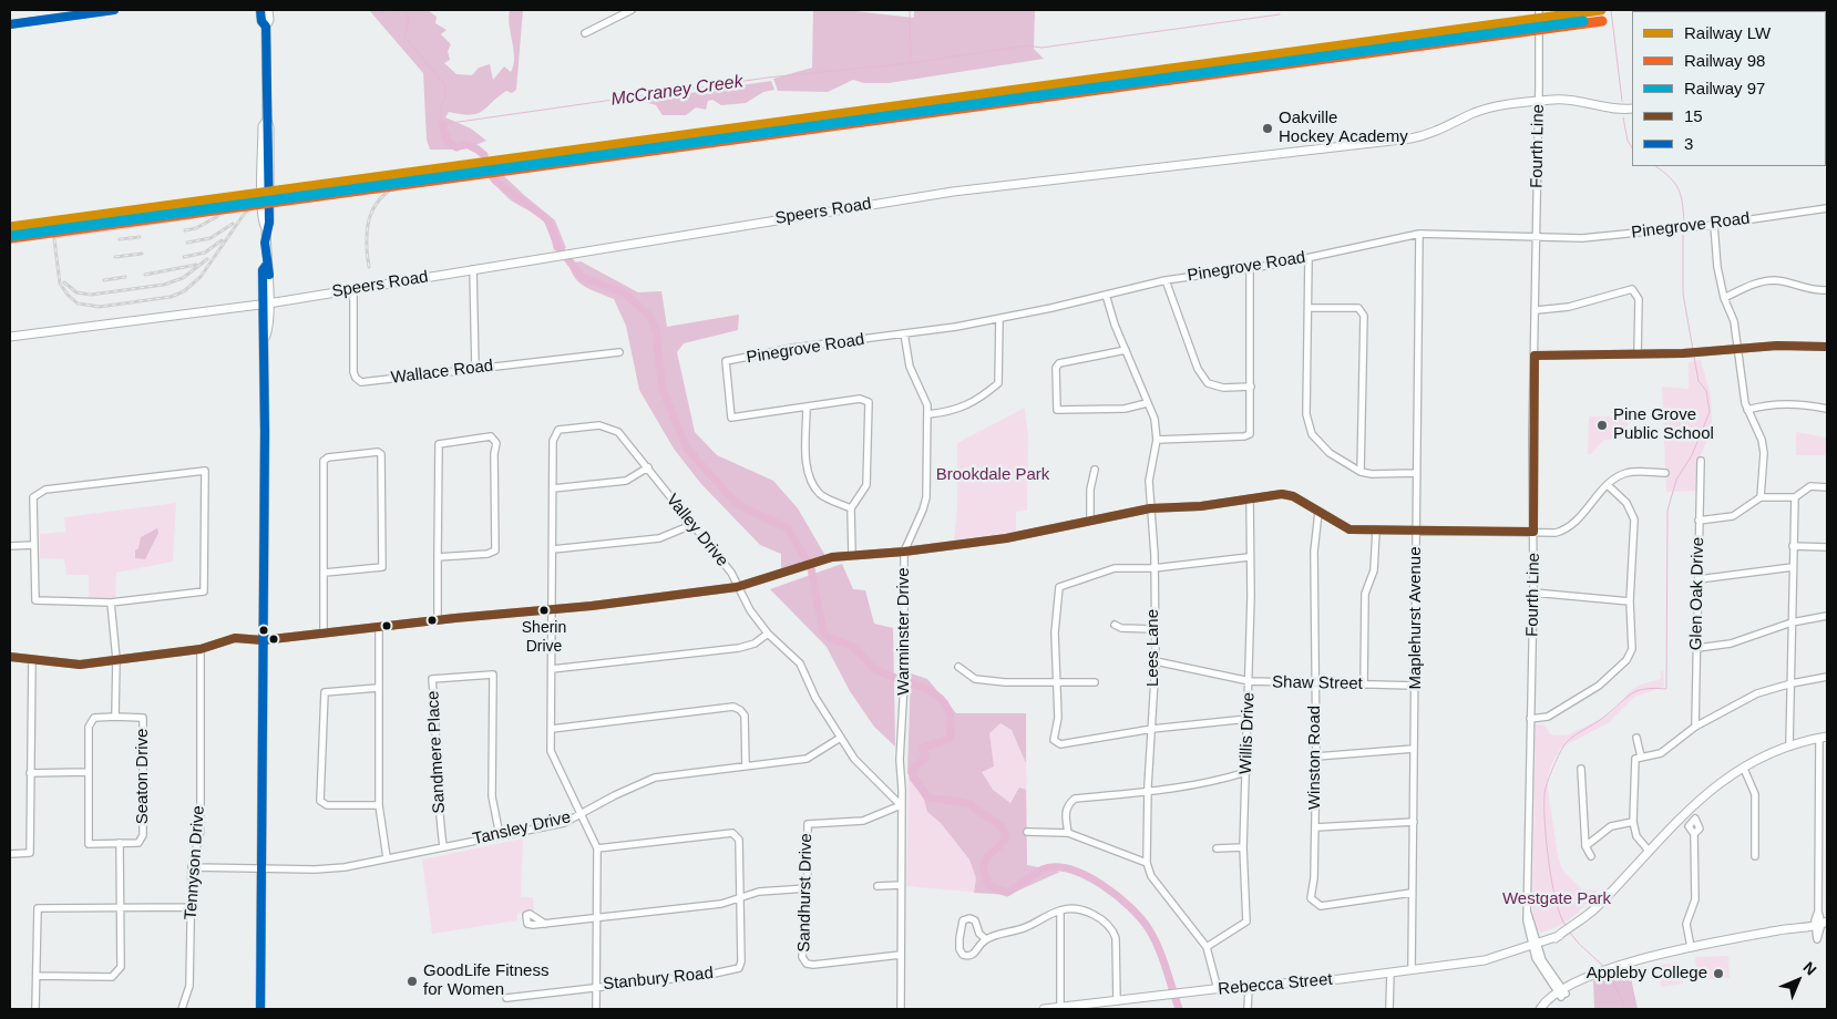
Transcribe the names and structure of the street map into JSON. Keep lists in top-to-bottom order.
{
  "streets": {
    "main road": ["Speers Road", "Rebecca Street"],
    "street": [
      "Fourth Line",
      "Pinegrove Road",
      "Wallace Road",
      "Valley Drive",
      "Glen Oak Drive",
      "Maplehurst Avenue",
      "Warminster Drive",
      "Lees Lane",
      "Shaw Street",
      "Willis Drive",
      "Sandmere Place",
      "Winston Road",
      "Seaton Drive",
      "Tansley Drive",
      "Tennyson Drive",
      "Sandhurst Drive",
      "Stanbury Road"
    ]
  },
  "crossings": [
    ["Fourth Line", "Speers Road"],
    ["Fourth Line", "Pinegrove Road"],
    ["Fourth Line", "Rebecca Street"],
    ["Speers Road", "Wallace Road"],
    ["Pinegrove Road", "Maplehurst Avenue"],
    ["Pinegrove Road", "Warminster Drive"],
    ["Pinegrove Road", "Lees Lane"],
    ["Valley Drive", "Tansley Drive"],
    ["Maplehurst Avenue", "Shaw Street"],
    ["Maplehurst Avenue", "Winston Road"],
    ["Maplehurst Avenue", "Rebecca Street"],
    ["Warminster Drive", "Sandhurst Drive"],
    ["Lees Lane", "Shaw Street"],
    ["Lees Lane", "Willis Drive"],
    ["Lees Lane", "Rebecca Street"],
    ["Shaw Street", "Willis Drive"],
    ["Shaw Street", "Winston Road"],
    ["Sandmere Place", "Tansley Drive"],
    ["Tansley Drive", "Tennyson Drive"]
  ],
  "water": ["McCraney Creek"],
  "parks": ["Brookdale Park", "Westgate Park"],
  "places": [
    "Oakville Hockey Academy",
    "Pine Grove Public School",
    "Sherin Drive",
    "Appleby College",
    "GoodLife Fitness for Women"
  ],
  "lines": [
    "rail line LW",
    "transit line 3",
    "rail line 98",
    "rail line 97",
    "transit line 15"
  ],
  "legend": [
    "Railway LW",
    "Railway 98",
    "Railway 97",
    "15",
    "3"
  ],
  "north": "top right"
}
